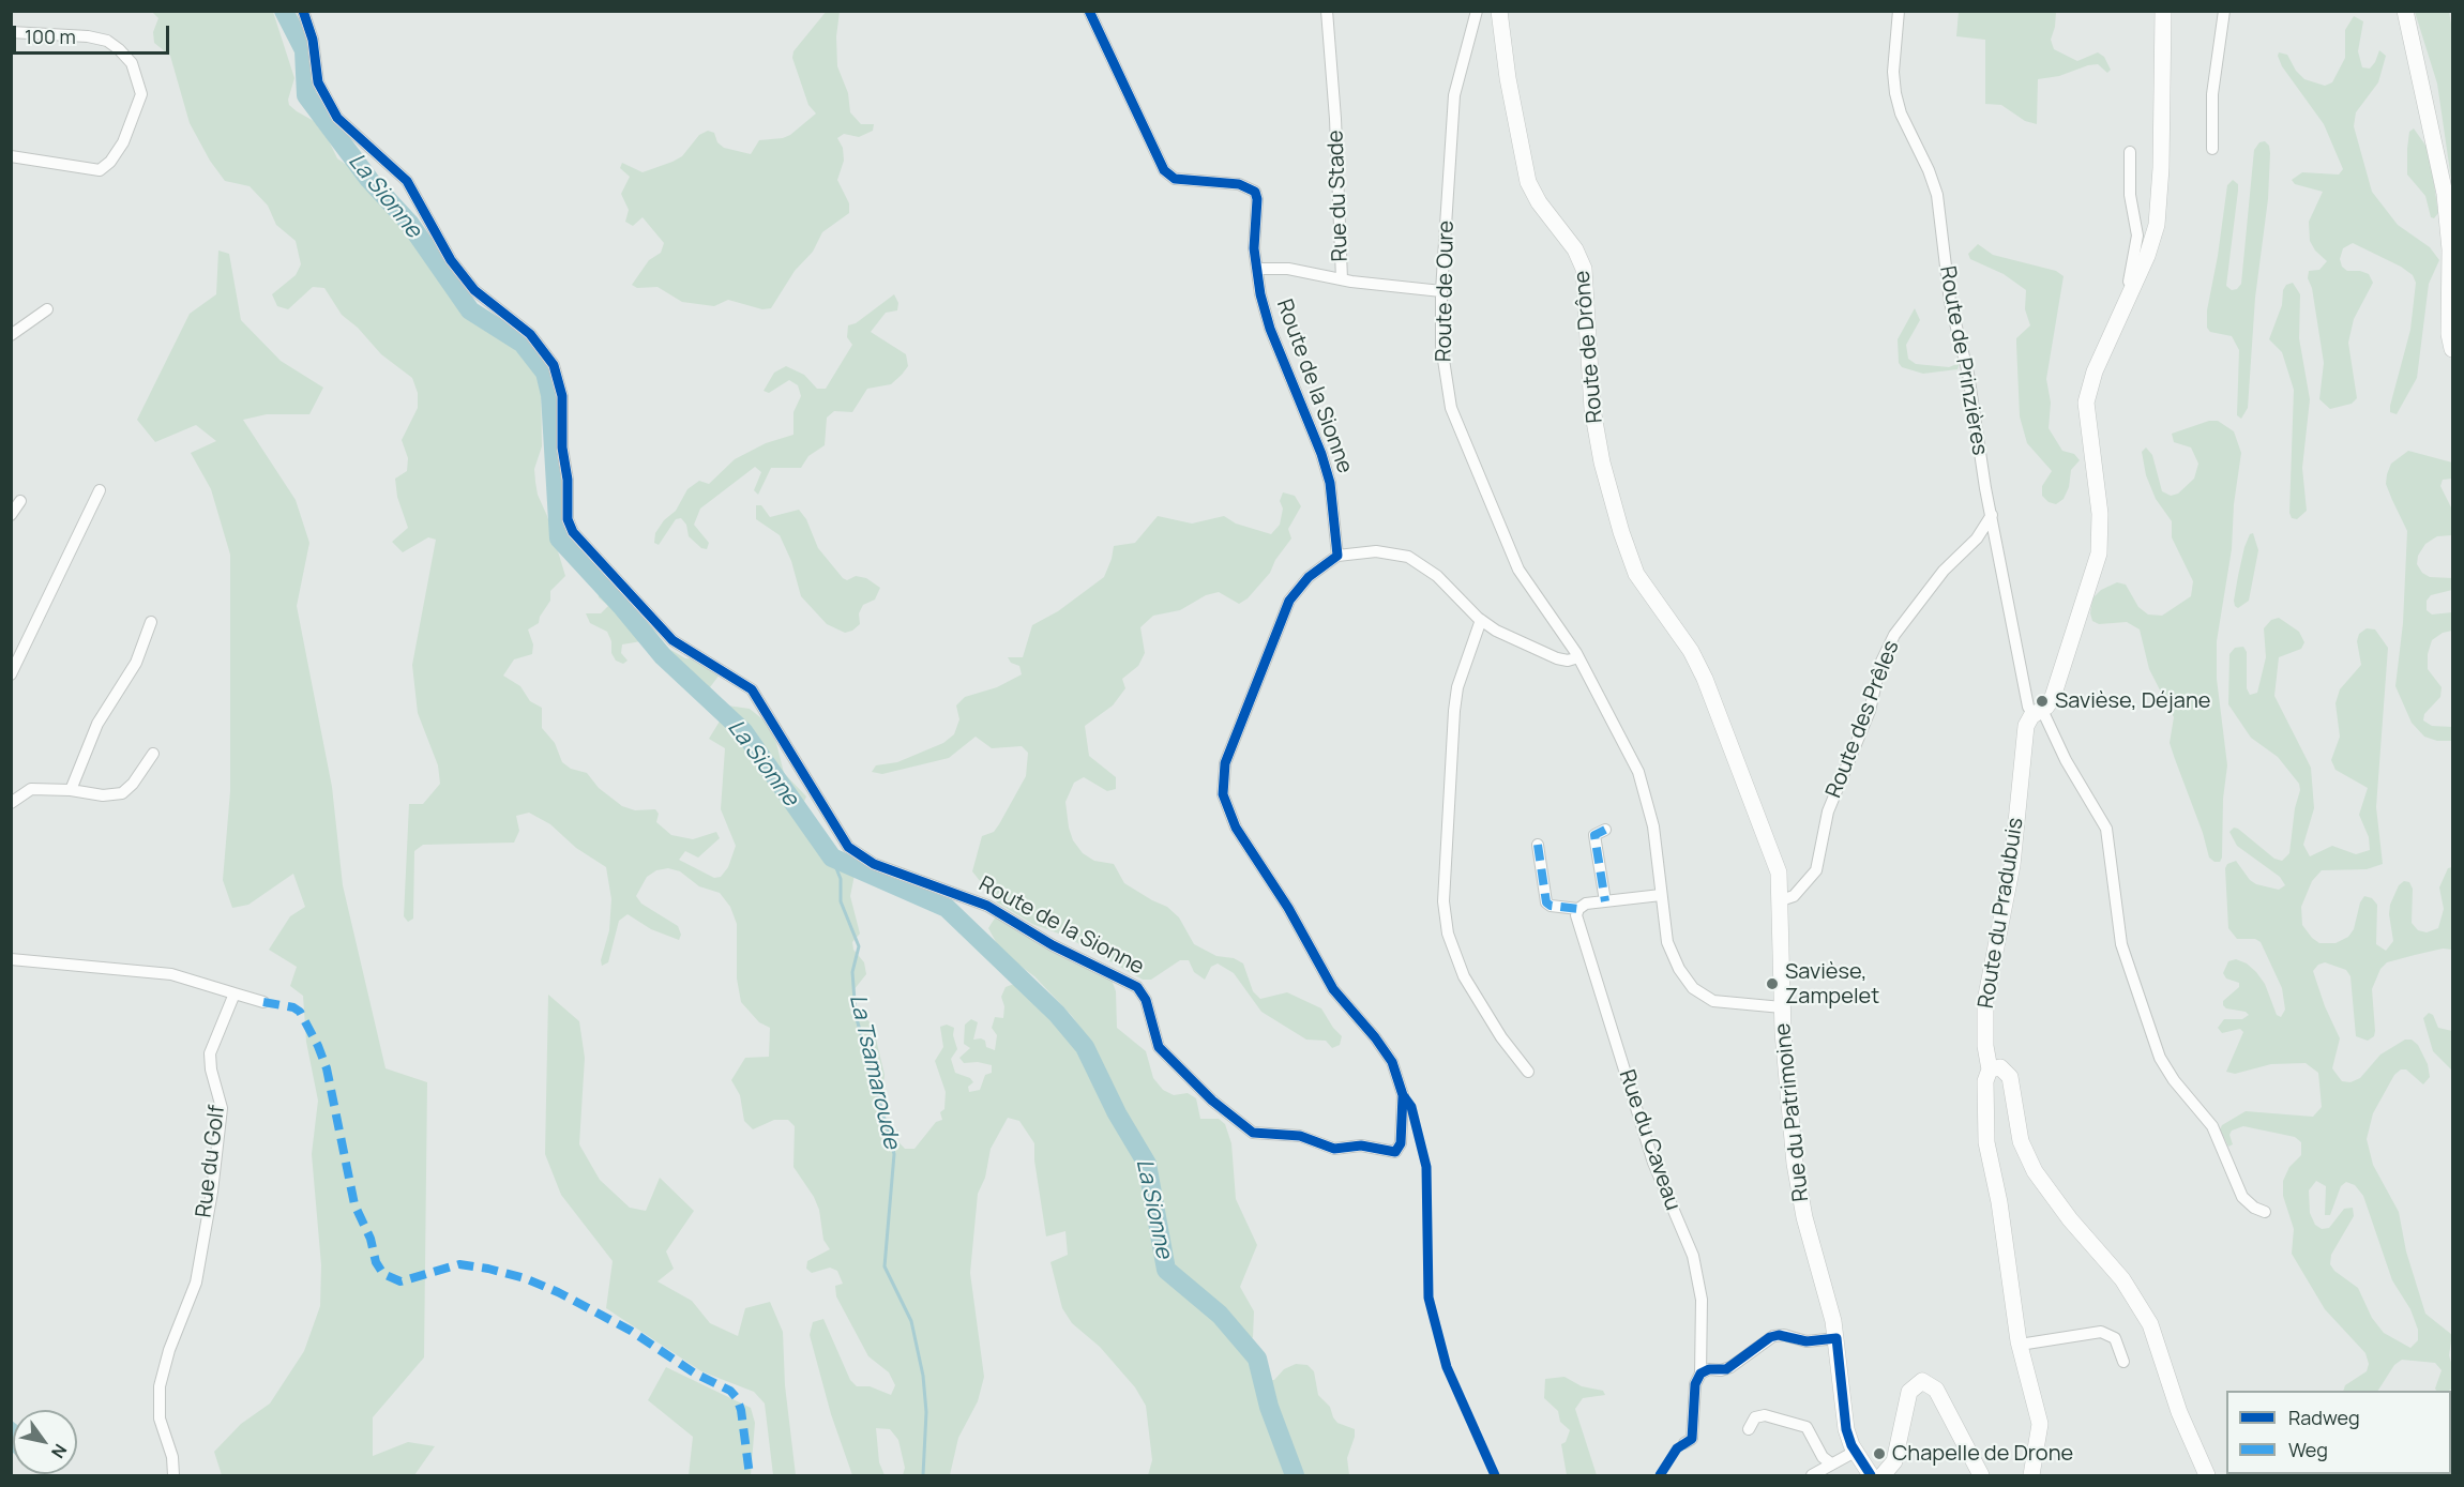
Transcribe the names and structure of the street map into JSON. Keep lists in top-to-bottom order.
{
  "streets": {
    "street": [
      "Rue du Stade",
      "Route de Oure",
      "Route de Drône",
      "Route de Prinzières",
      "Route de la Sionne",
      "Route des Prêles",
      "Route du Pradubuis",
      "Rue du Patrimoine",
      "Rue du Caveau",
      "Rue du Golf"
    ]
  },
  "crossings": [
    ["Rue du Stade", "Route de Oure"],
    ["Route de Oure", "Route de Drône"],
    ["Route de Oure", "Rue du Patrimoine"],
    ["Route de Drône", "Route des Prêles"],
    ["Route de Drône", "Rue du Patrimoine"],
    ["Route de Prinzières", "Route des Prêles"],
    ["Route de Prinzières", "Route du Pradubuis"]
  ],
  "water": ["La Sionne", "La Tsamaroude"],
  "places": ["Savièse, Déjane", "Savièse, Zampelet", "Chapelle de Drone"],
  "legend": ["Radweg", "Weg"],
  "scale_bar": "100 m",
  "north": "bottom right"
}
